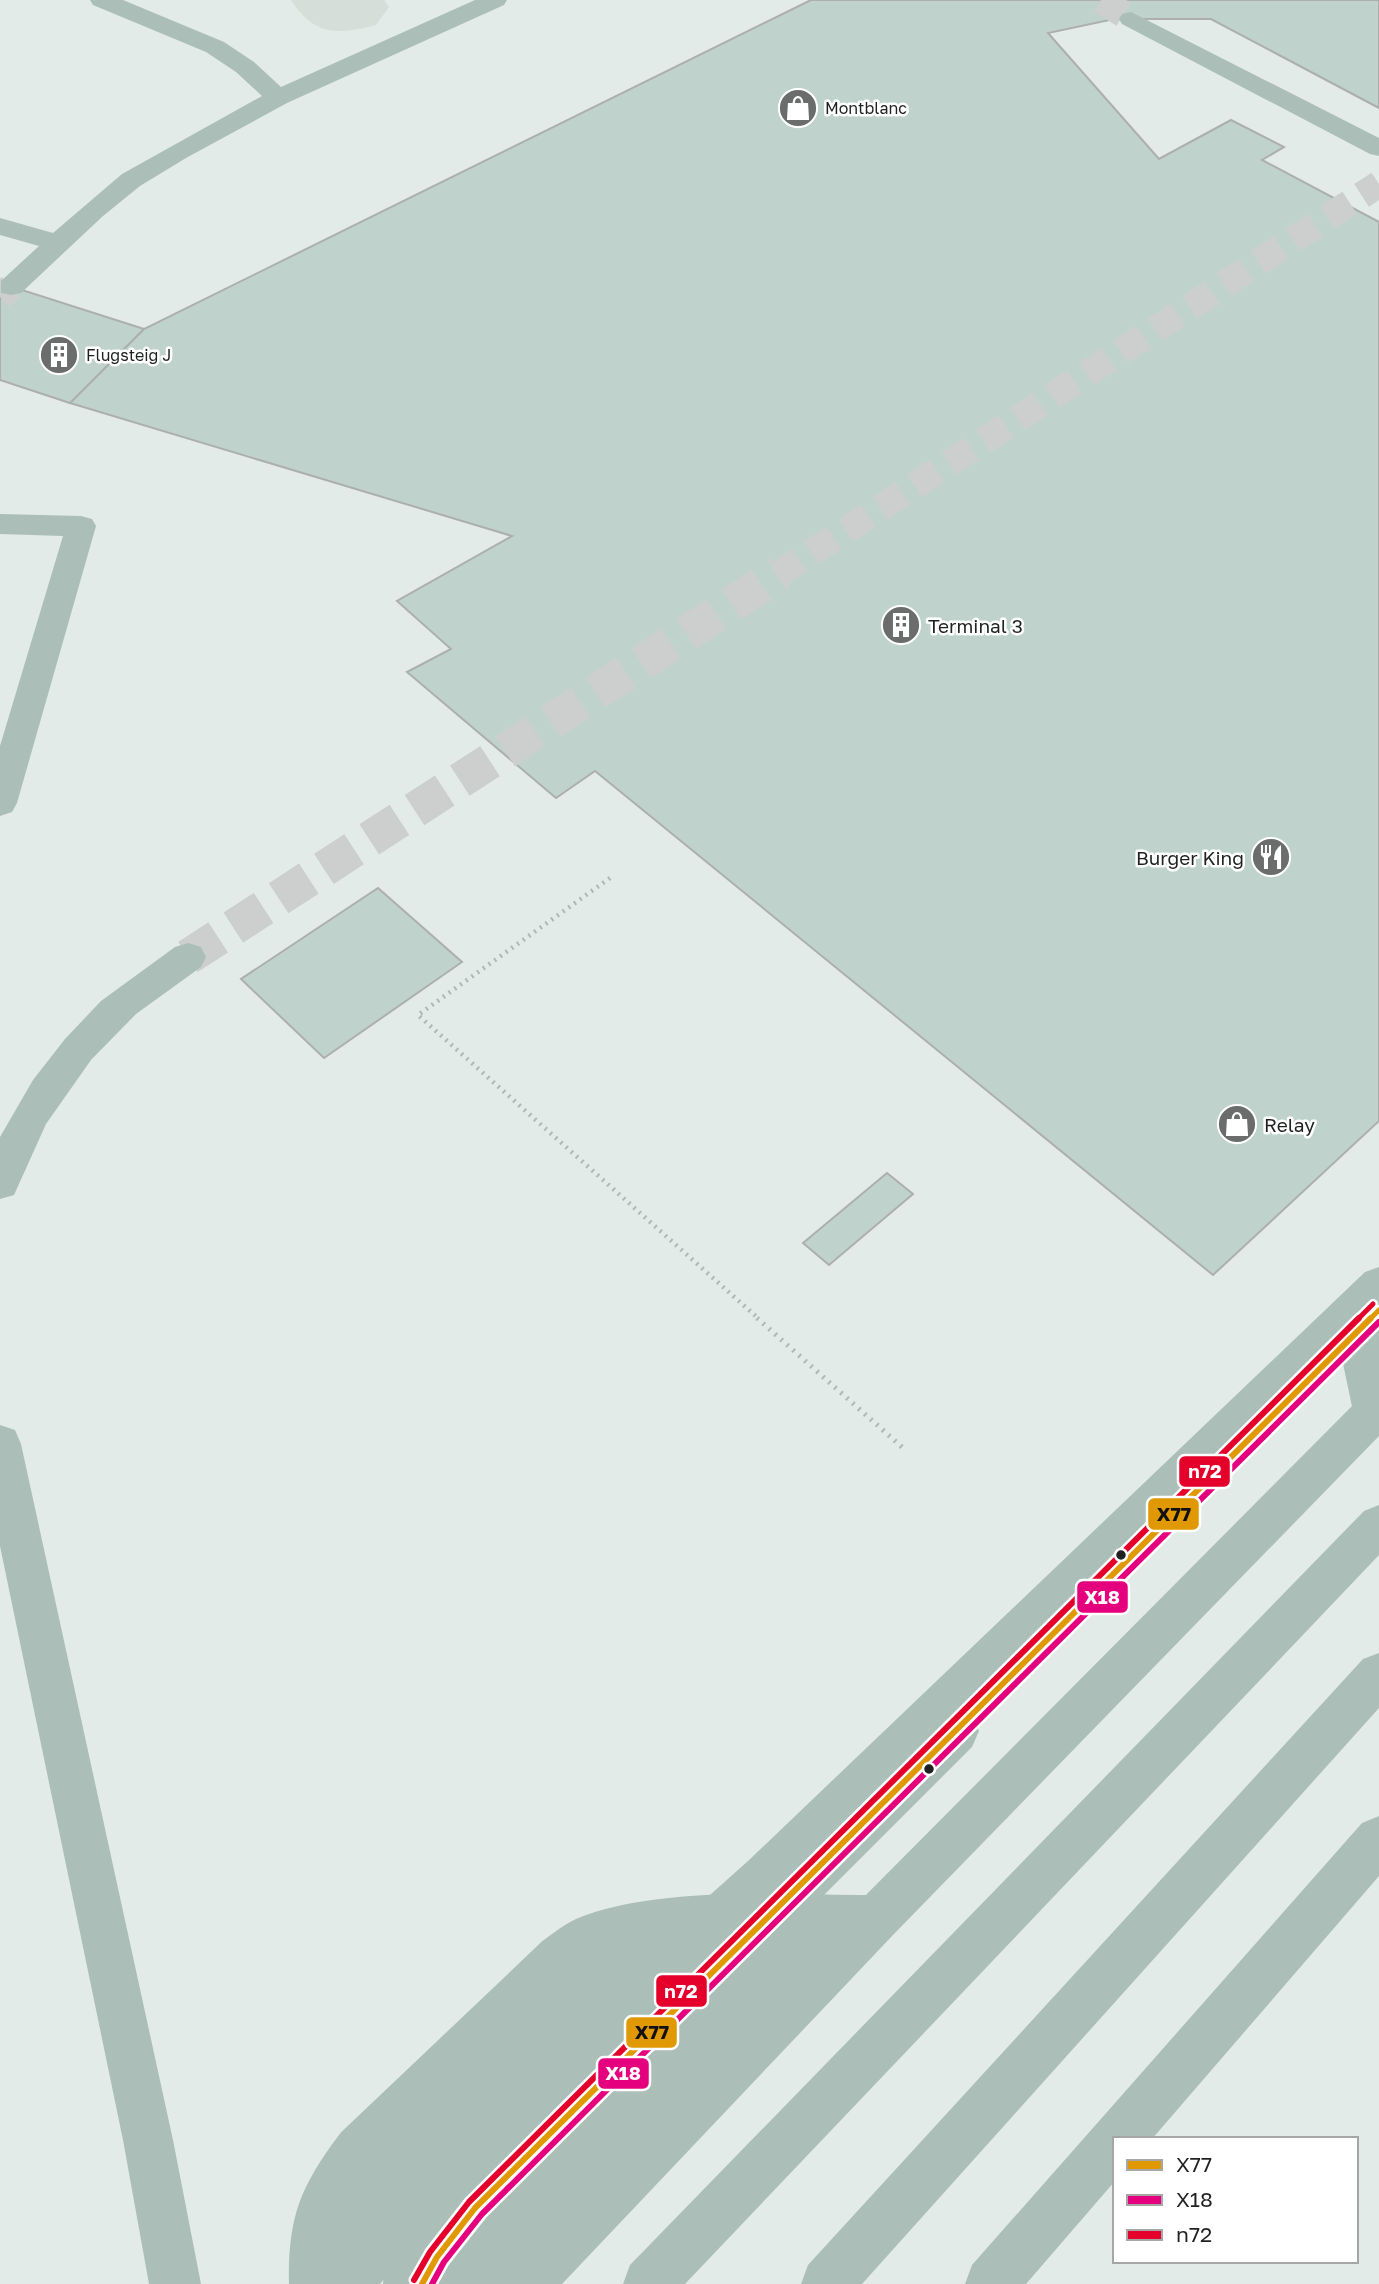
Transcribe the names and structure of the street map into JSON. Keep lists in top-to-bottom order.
{
  "places": {
    "shop": ["Montblanc", "Relay"],
    "building": ["Flugsteig J", "Terminal 3"],
    "restaurant": ["Burger King"]
  },
  "lines": ["transit line n72", "transit line X77", "transit line X18"],
  "legend": ["X77", "X18", "n72"]
}
